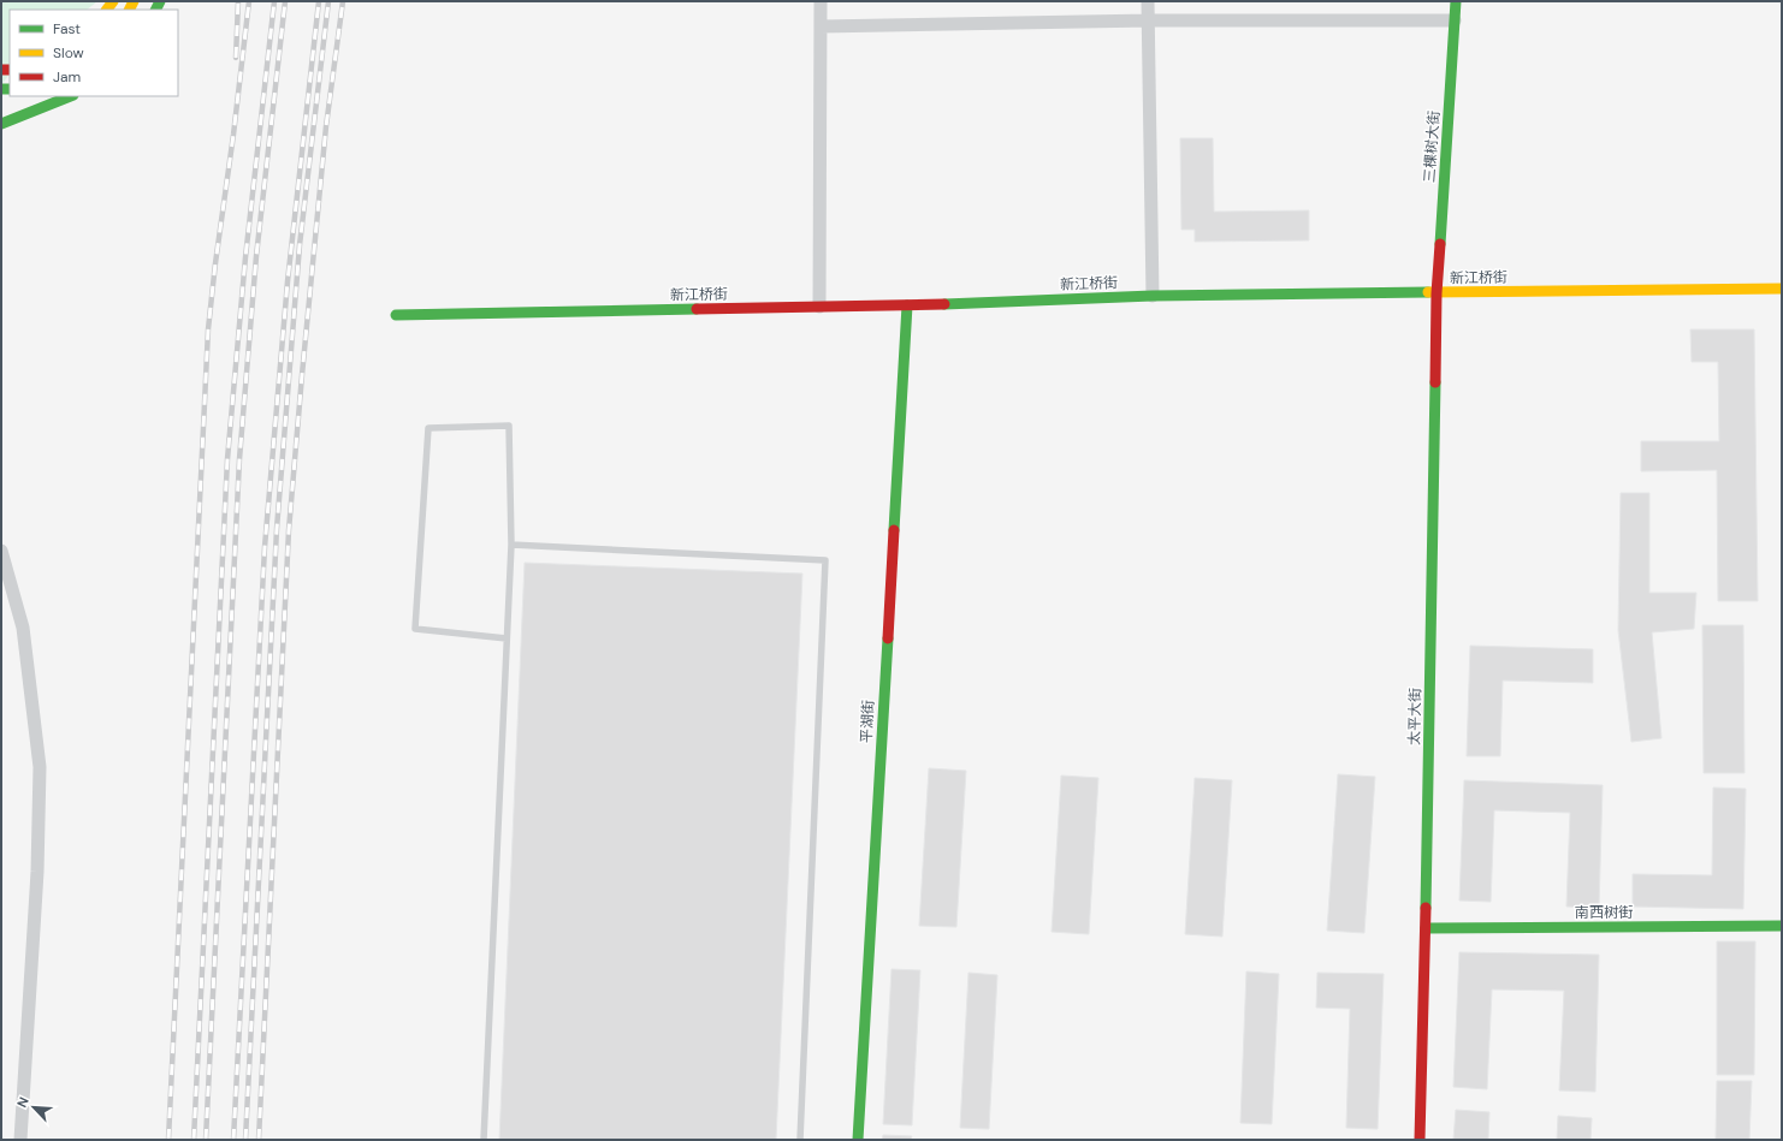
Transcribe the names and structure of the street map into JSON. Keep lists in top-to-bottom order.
{
  "streets": {
    "main road": [
      "三棵树大街",
      "新江桥街",
      "太平大街",
      "平湖街",
      "南西树街"
    ]
  },
  "crossings": [
    ["三棵树大街", "新江桥街"],
    ["三棵树大街", "太平大街"],
    ["新江桥街", "太平大街"],
    ["新江桥街", "平湖街"],
    ["太平大街", "南西树街"]
  ],
  "legend": ["Fast", "Slow", "Jam"],
  "north": "top left"
}
